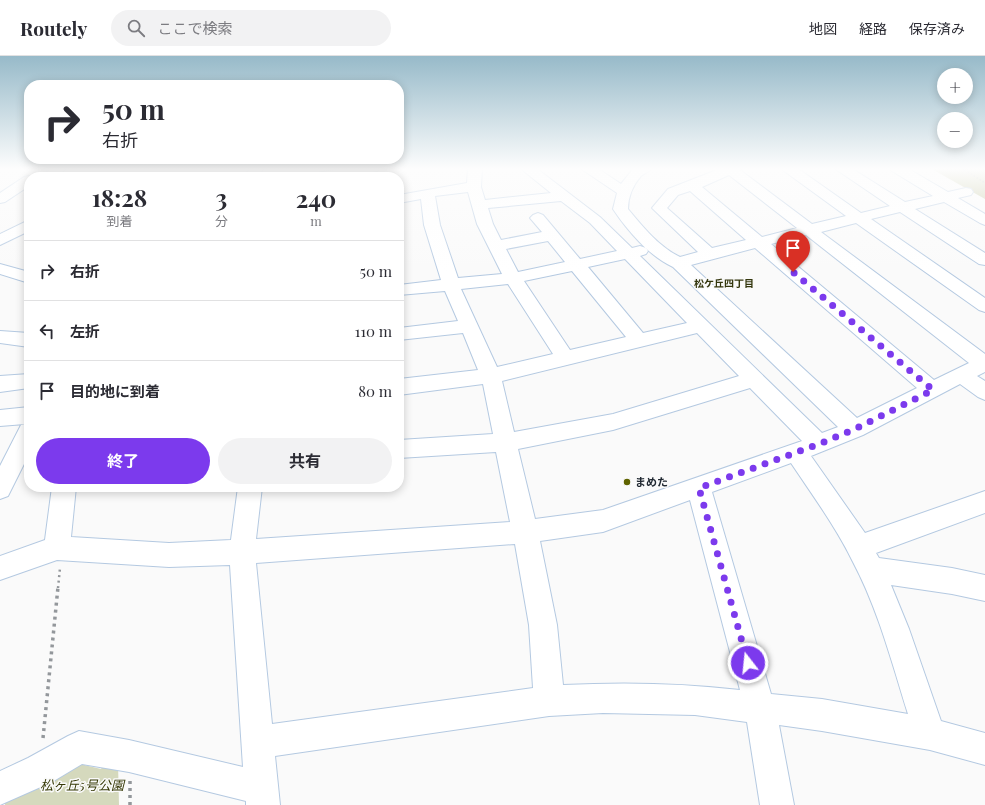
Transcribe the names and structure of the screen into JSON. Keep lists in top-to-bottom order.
{
  "districts": ["松ケ丘四丁目"],
  "parks": ["松ヶ丘5号公園"],
  "places": ["まめた"],
  "page": {
    "header": "Routely",
    "search": "ここで検索",
    "nav": ["地図", "経路", "保存済み"],
    "map_buttons": ["+", "−"],
    "turn": ["50 m", "右折"],
    "eta": [
      "18:28",
      "到着",
      "3",
      "分",
      "240",
      "m"
    ],
    "list": [
      {
        "name": "右折",
        "value": "50 m"
      },
      {
        "name": "左折",
        "value": "110 m"
      },
      {
        "name": "目的地に到着",
        "value": "80 m"
      }
    ],
    "buttons": ["終了", "共有"]
  }
}
